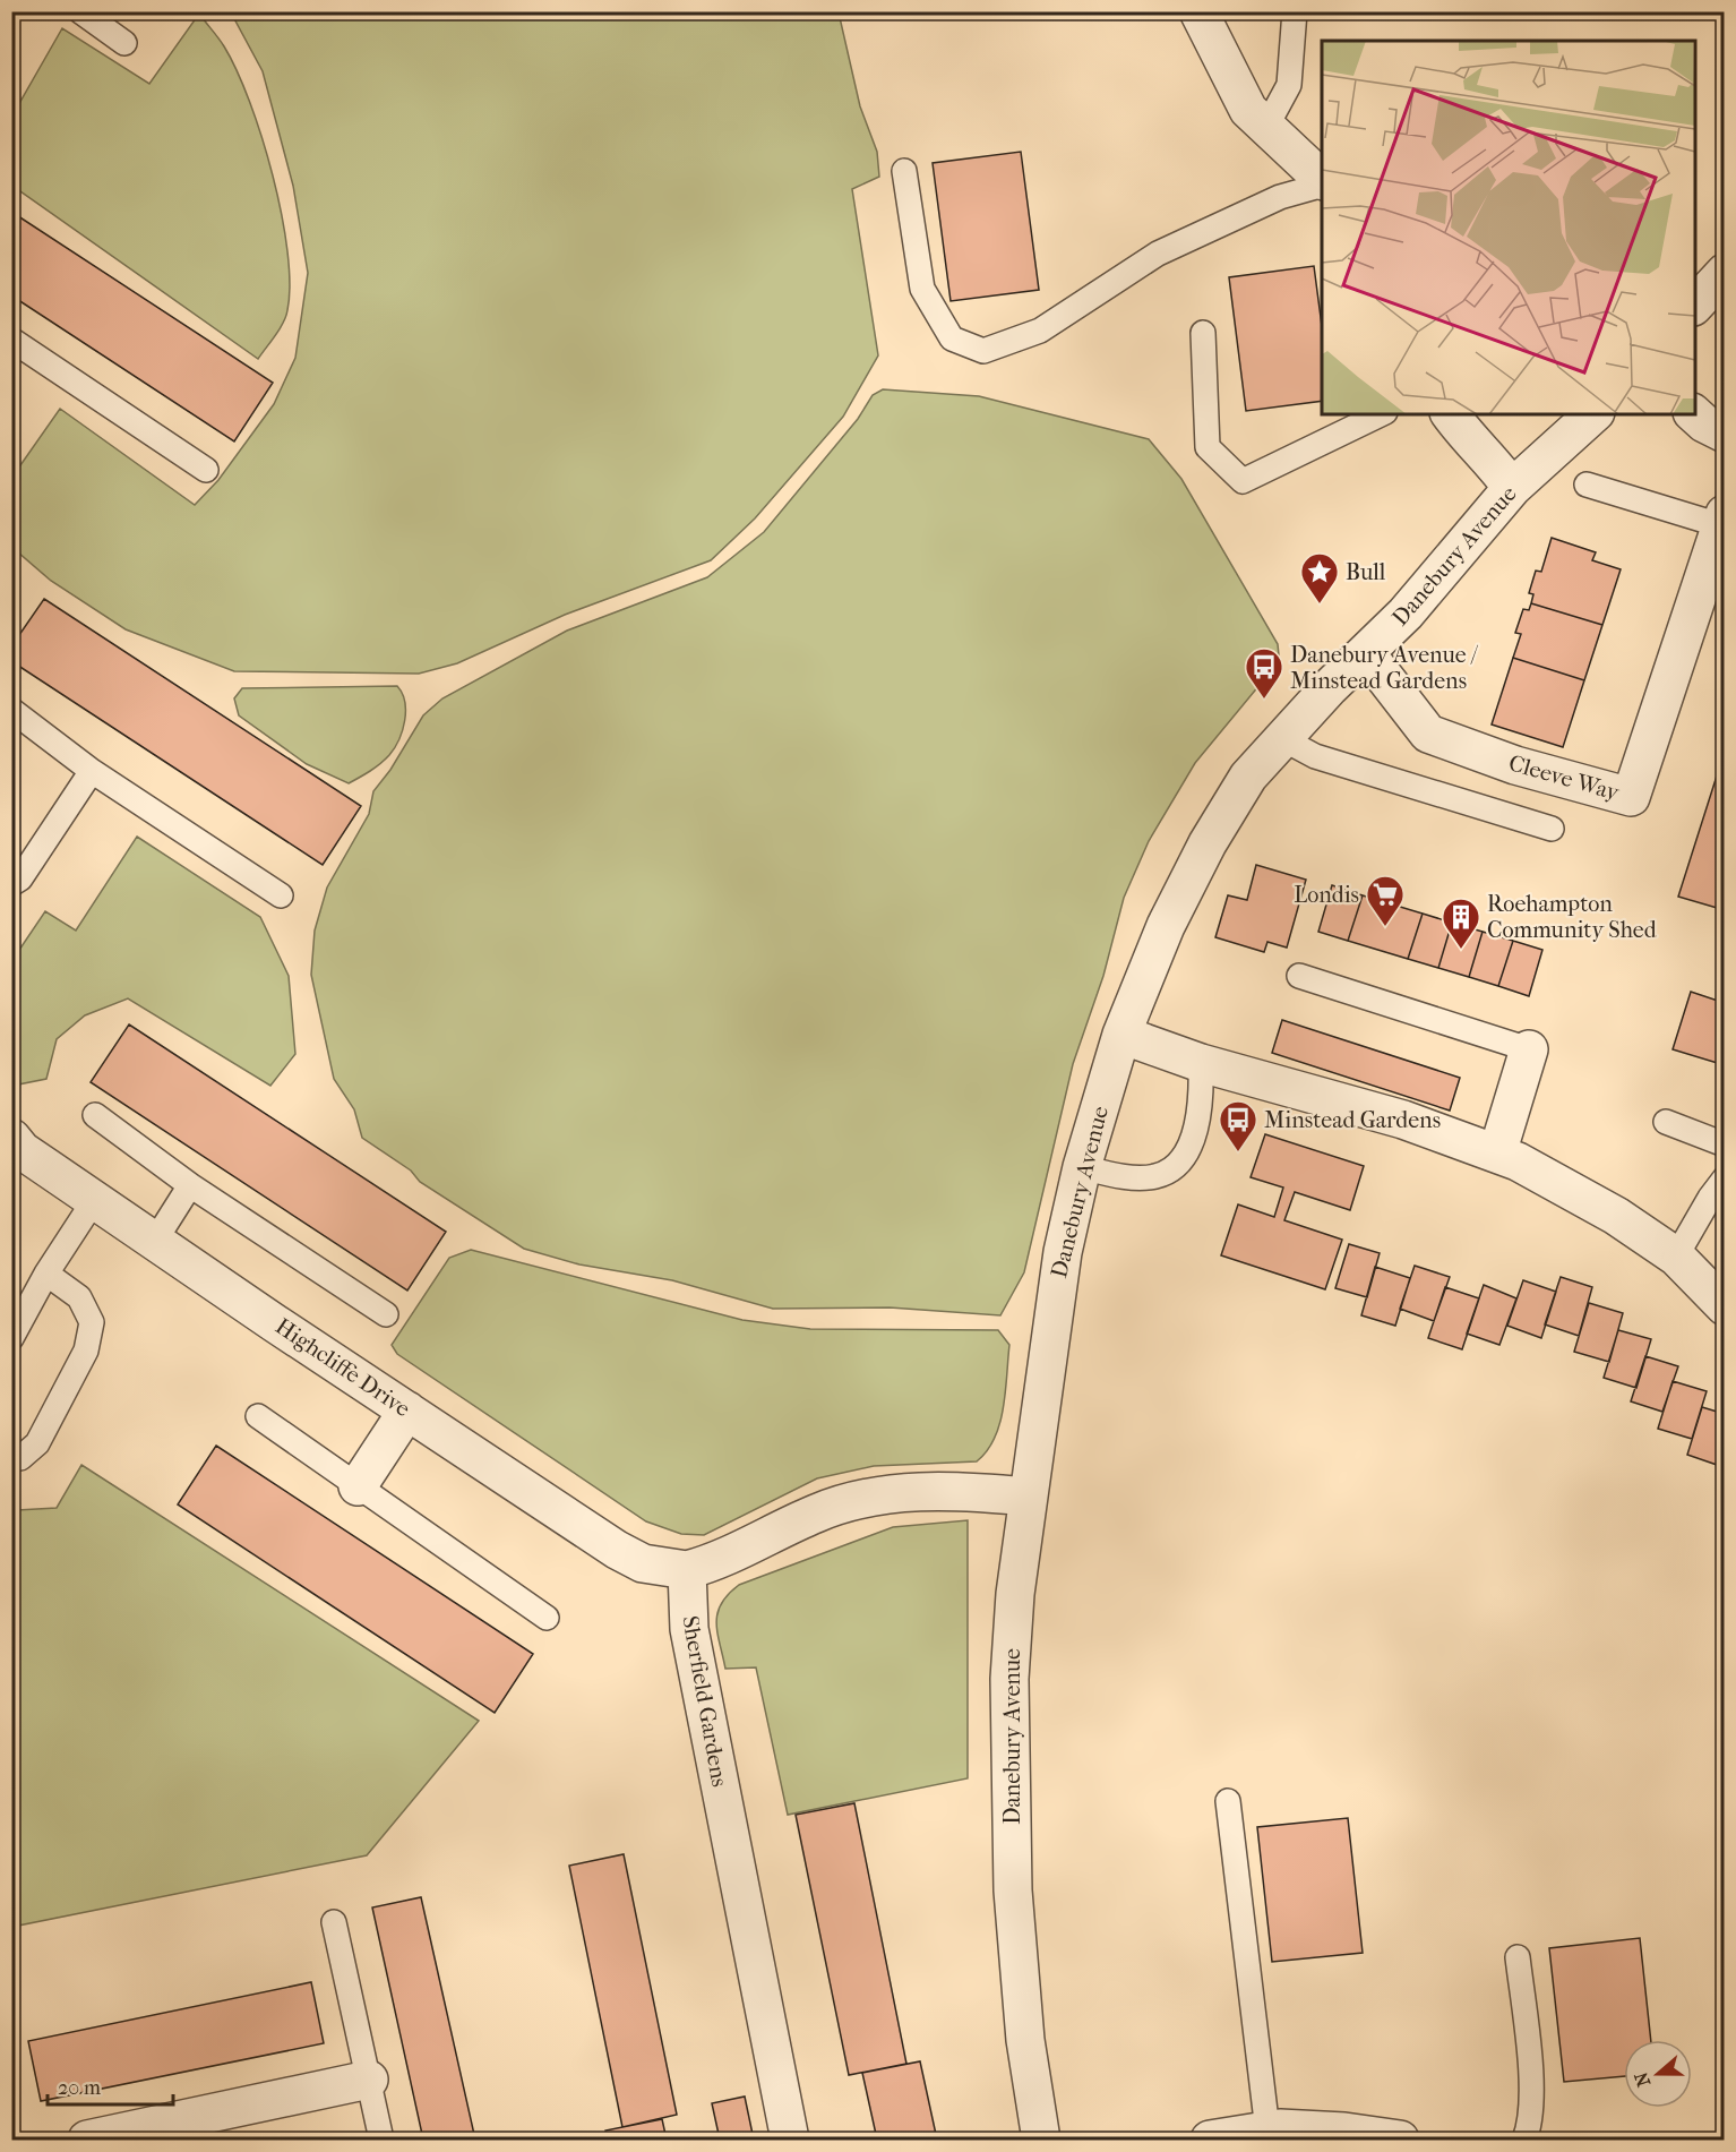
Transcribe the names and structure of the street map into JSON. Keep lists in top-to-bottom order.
{
  "streets": {
    "street": [
      "Danebury Avenue",
      "Cleeve Way",
      "Highcliffe Drive",
      "Sherfield Gardens"
    ]
  },
  "crossings": [
    ["Danebury Avenue", "Cleeve Way"],
    ["Highcliffe Drive", "Sherfield Gardens"]
  ],
  "places": {
    "place": ["Bull"],
    "bus stop": ["Danebury Avenue / Minstead Gardens", "Minstead Gardens"],
    "supermarket": ["Londis"],
    "building": ["Roehampton Community Shed"]
  },
  "scale_bar": "20 m",
  "north": "left"
}
